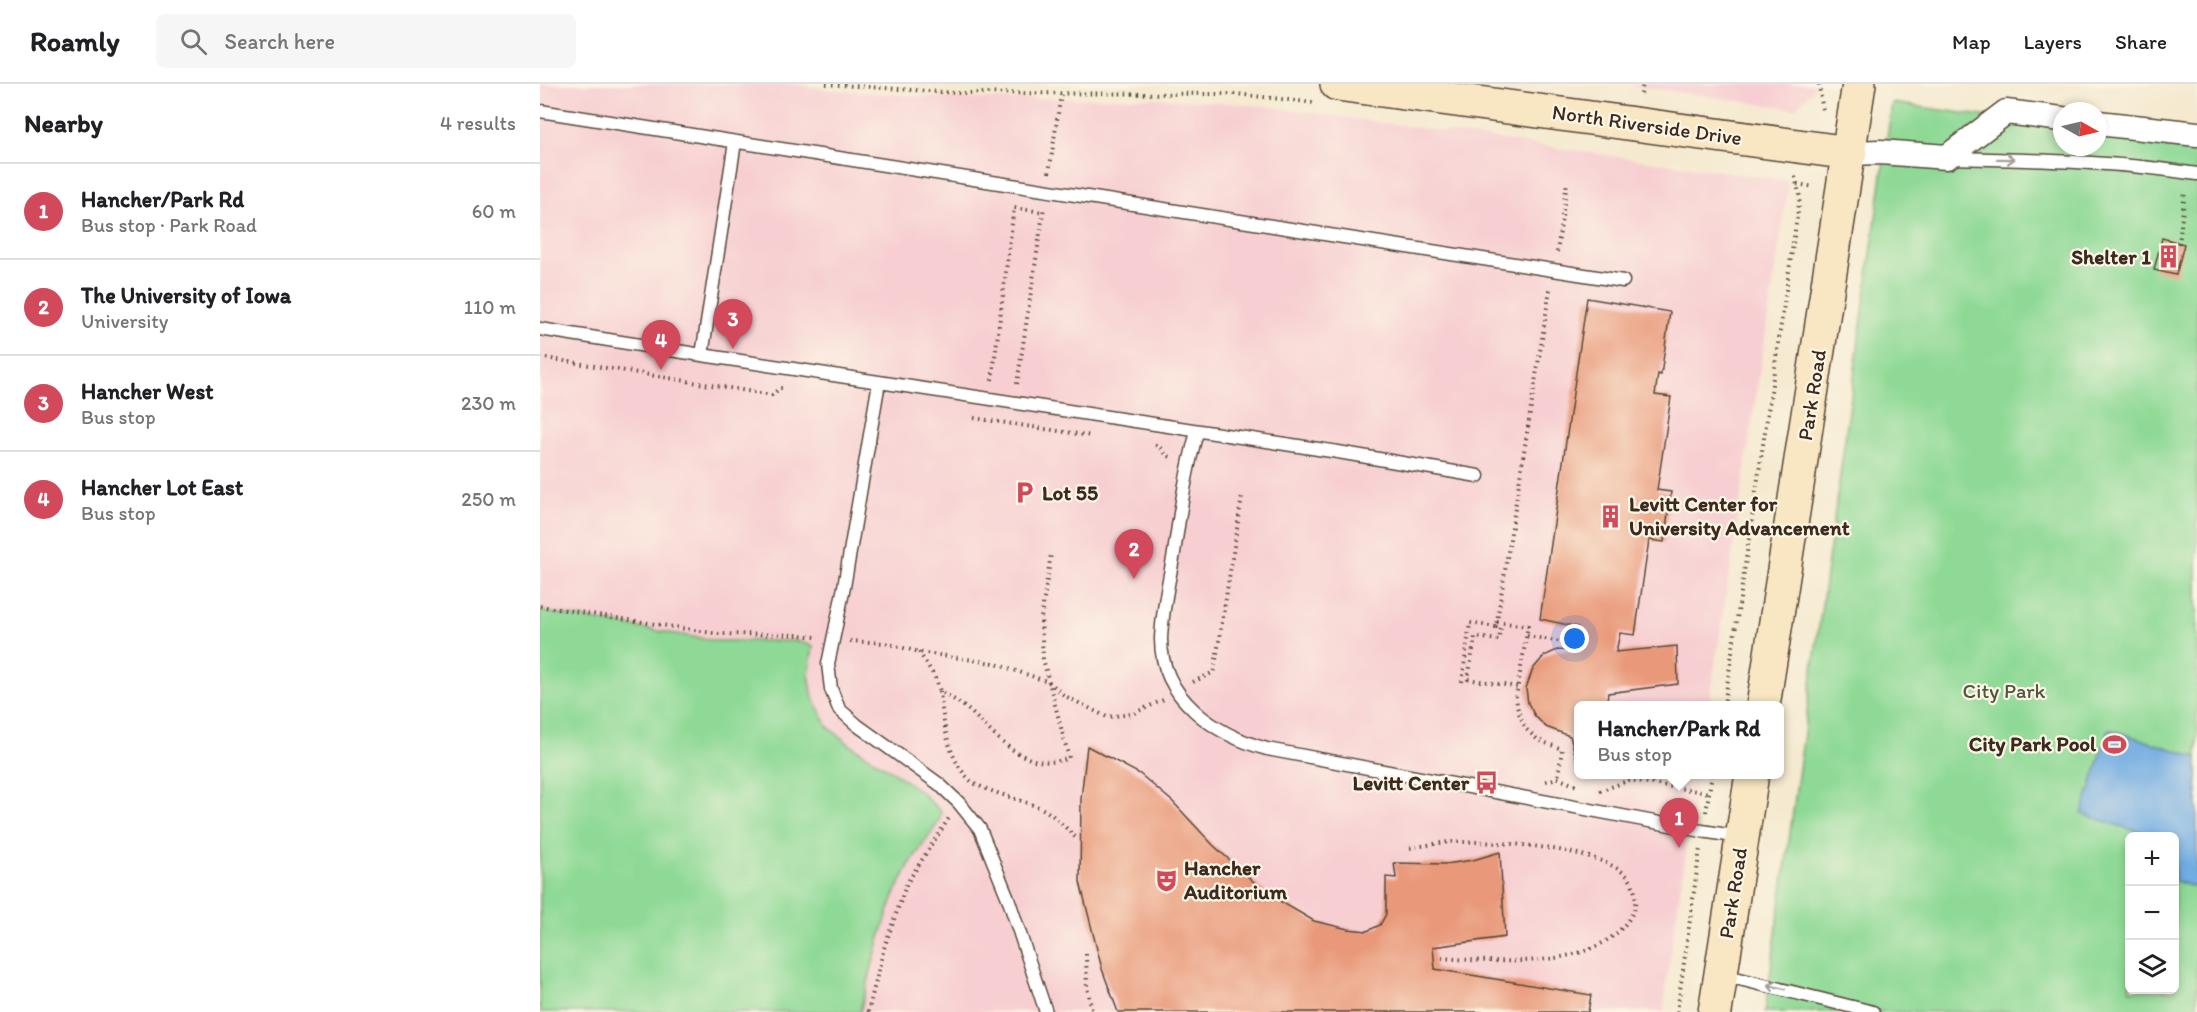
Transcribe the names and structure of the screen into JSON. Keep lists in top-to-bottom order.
{
  "streets": {
    "main road": ["North Riverside Drive", "Park Road"]
  },
  "crossings": [
    ["North Riverside Drive", "Park Road"]
  ],
  "parks": ["City Park"],
  "places": {
    "building": ["Shelter 1", "Levitt Center for University Advancement"],
    "parking": ["Lot 55"],
    "sports": ["City Park Pool"],
    "bus stop": ["Levitt Center"],
    "theatre": ["Hancher Auditorium"]
  },
  "north": "right",
  "page": {
    "header": "Roamly",
    "search": "Search here",
    "nav": ["Map", "Layers", "Share"],
    "heading": ["Nearby", "4 results"],
    "list": [
      {
        "mark": "1",
        "name": "Hancher/Park Rd",
        "note": "Bus stop · Park Road",
        "value": "60 m"
      },
      {
        "mark": "2",
        "name": "The University of Iowa",
        "note": "University",
        "value": "110 m"
      },
      {
        "mark": "3",
        "name": "Hancher West",
        "note": "Bus stop",
        "value": "230 m"
      },
      {
        "mark": "4",
        "name": "Hancher Lot East",
        "note": "Bus stop",
        "value": "250 m"
      }
    ],
    "pins": [
      "3",
      "4",
      "2",
      "1"
    ],
    "popup": ["Hancher/Park Rd", "Bus stop"],
    "map_buttons": ["+", "−"]
  }
}
